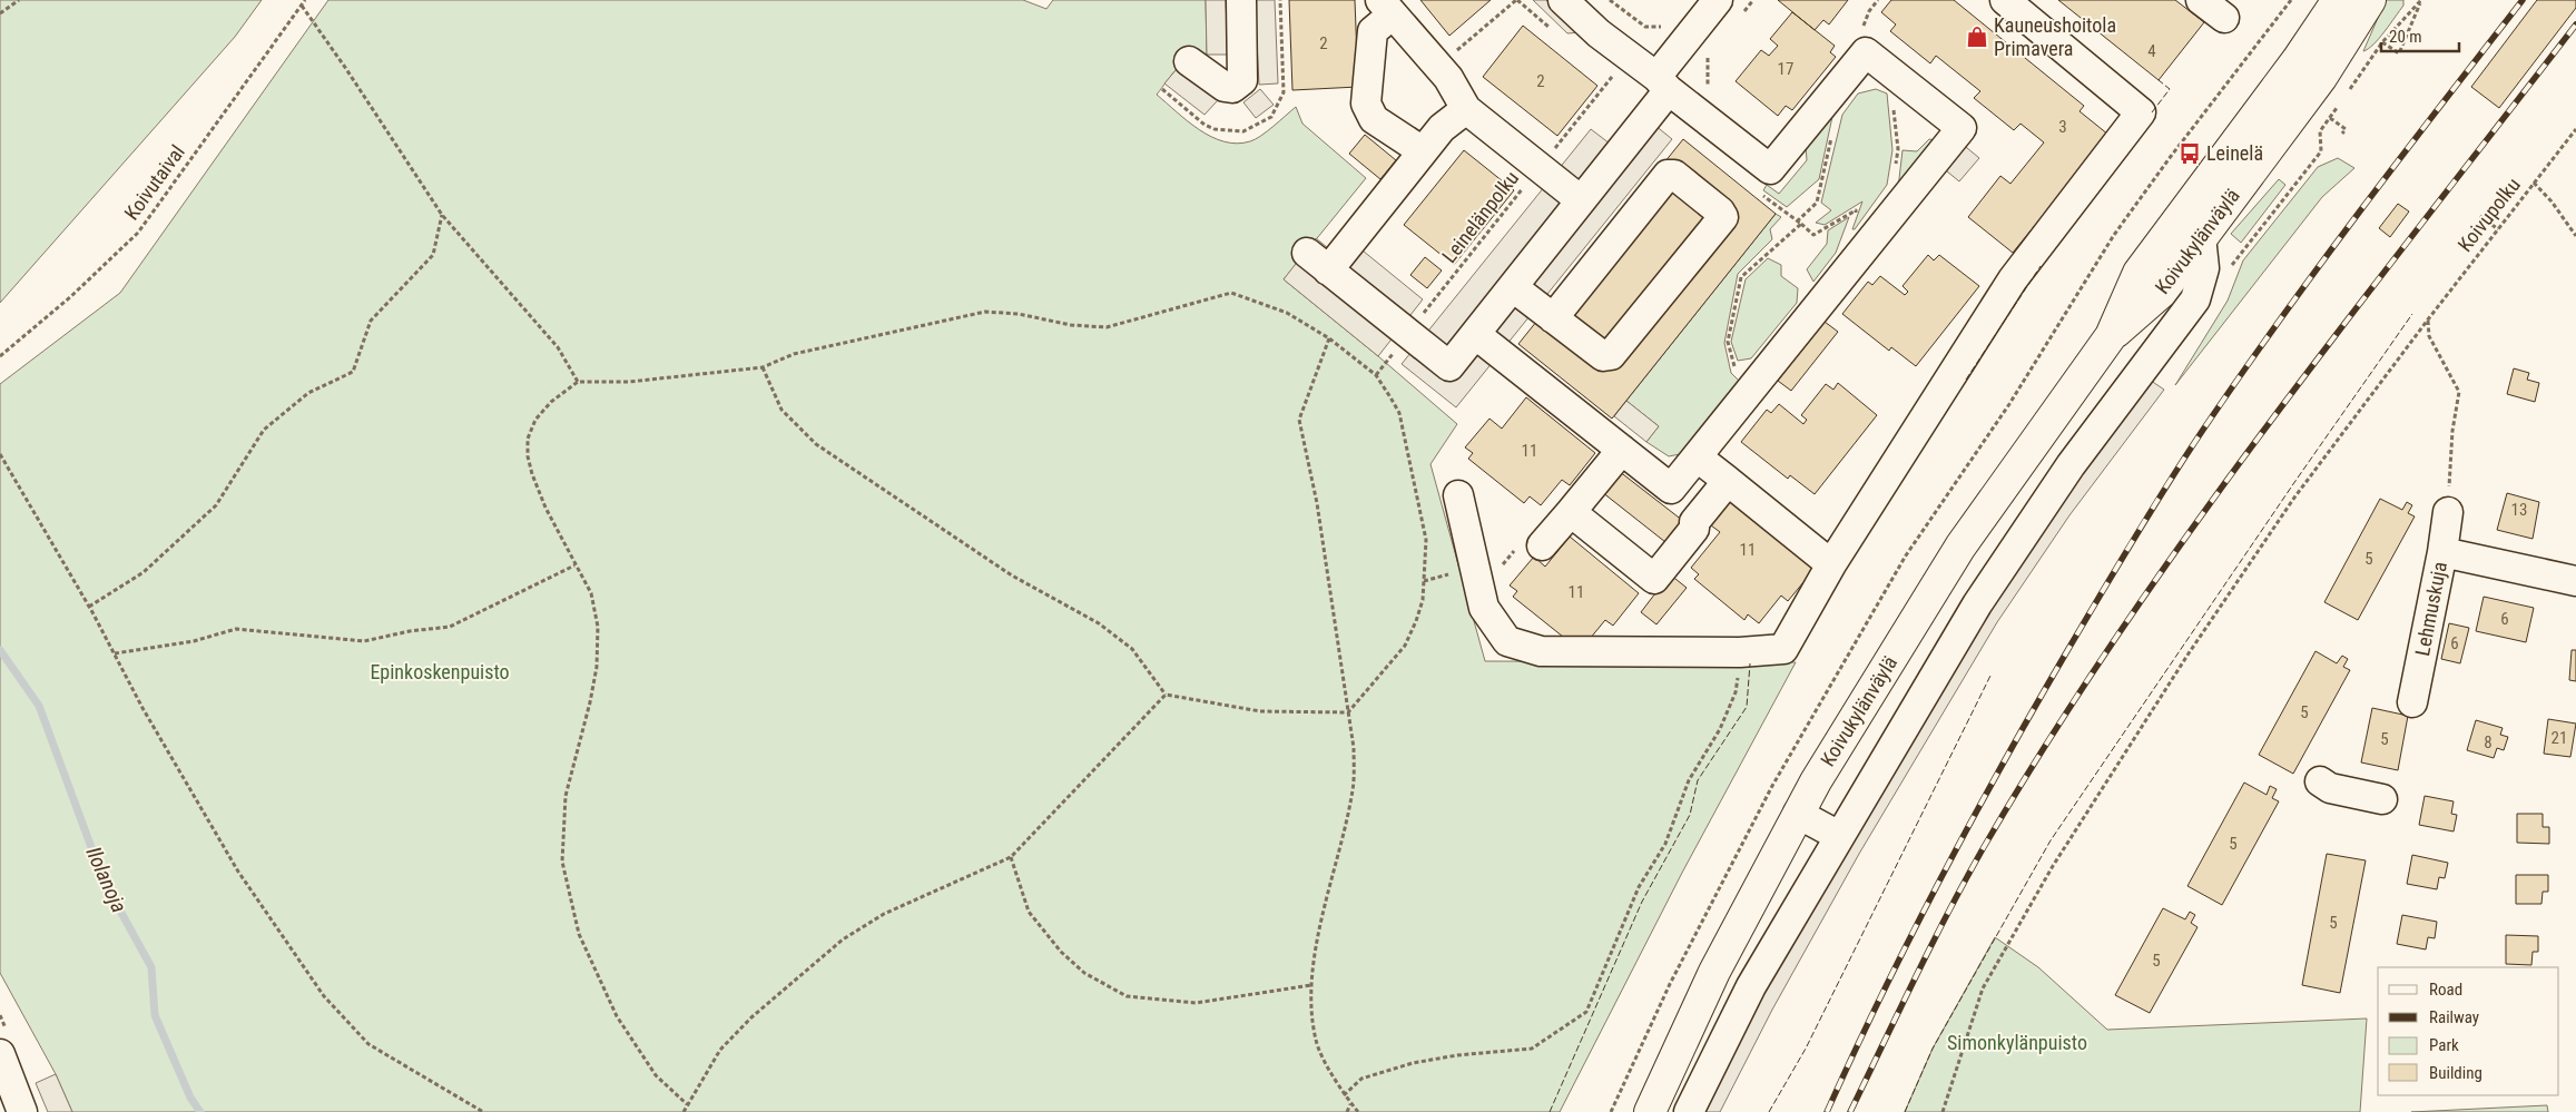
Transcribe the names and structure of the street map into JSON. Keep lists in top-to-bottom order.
{
  "streets": {
    "main road": ["Koivukylänväylä"],
    "street": ["Lehmuskuja"],
    "path": ["Koivutaival", "Koivupolku", "Leinelänpolku"]
  },
  "water": ["Ilolanoja"],
  "parks": ["Epinkoskenpuisto", "Simonkylänpuisto"],
  "places": {
    "shop": ["Kauneushoitola Primavera"],
    "bus stop": ["Leinelä"]
  },
  "house_numbers": [
    "2",
    "4",
    "17",
    "2",
    "3",
    "11",
    "13",
    "11",
    "5",
    "11",
    "6",
    "6",
    "5",
    "21",
    "5",
    "8",
    "5",
    "5",
    "5"
  ],
  "legend": [
    "Road",
    "Railway",
    "Park",
    "Building"
  ],
  "scale_bar": "20 m"
}
